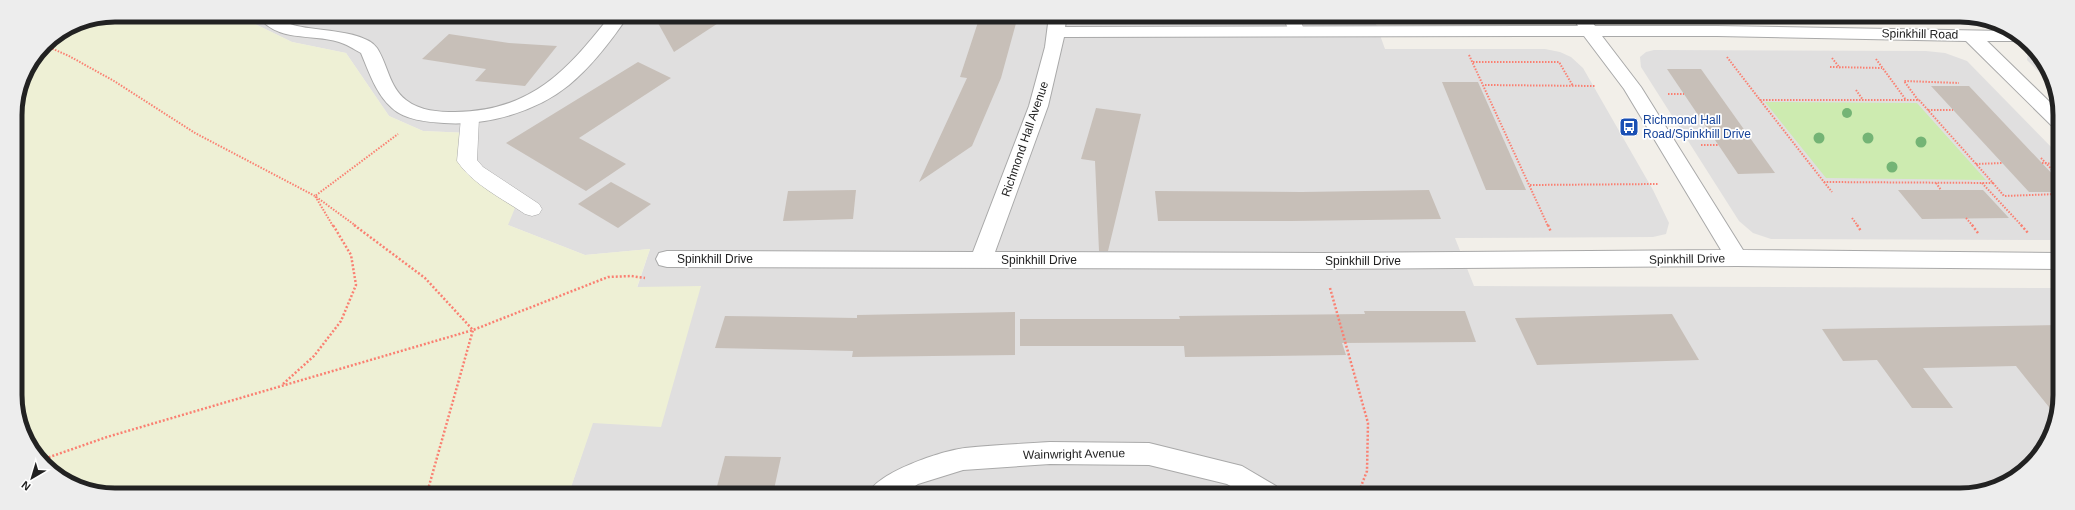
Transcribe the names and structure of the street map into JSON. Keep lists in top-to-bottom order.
{
  "streets": {
    "street": [
      "Spinkhill Road",
      "Richmond Hall Avenue",
      "Spinkhill Drive",
      "Wainwright Avenue"
    ]
  },
  "crossings": [
    ["Spinkhill Road", "Richmond Hall Avenue"],
    ["Richmond Hall Avenue", "Spinkhill Drive"]
  ],
  "places": {
    "bus stop": ["Richmond Hall Road/Spinkhill Drive"]
  },
  "north": "bottom left"
}
